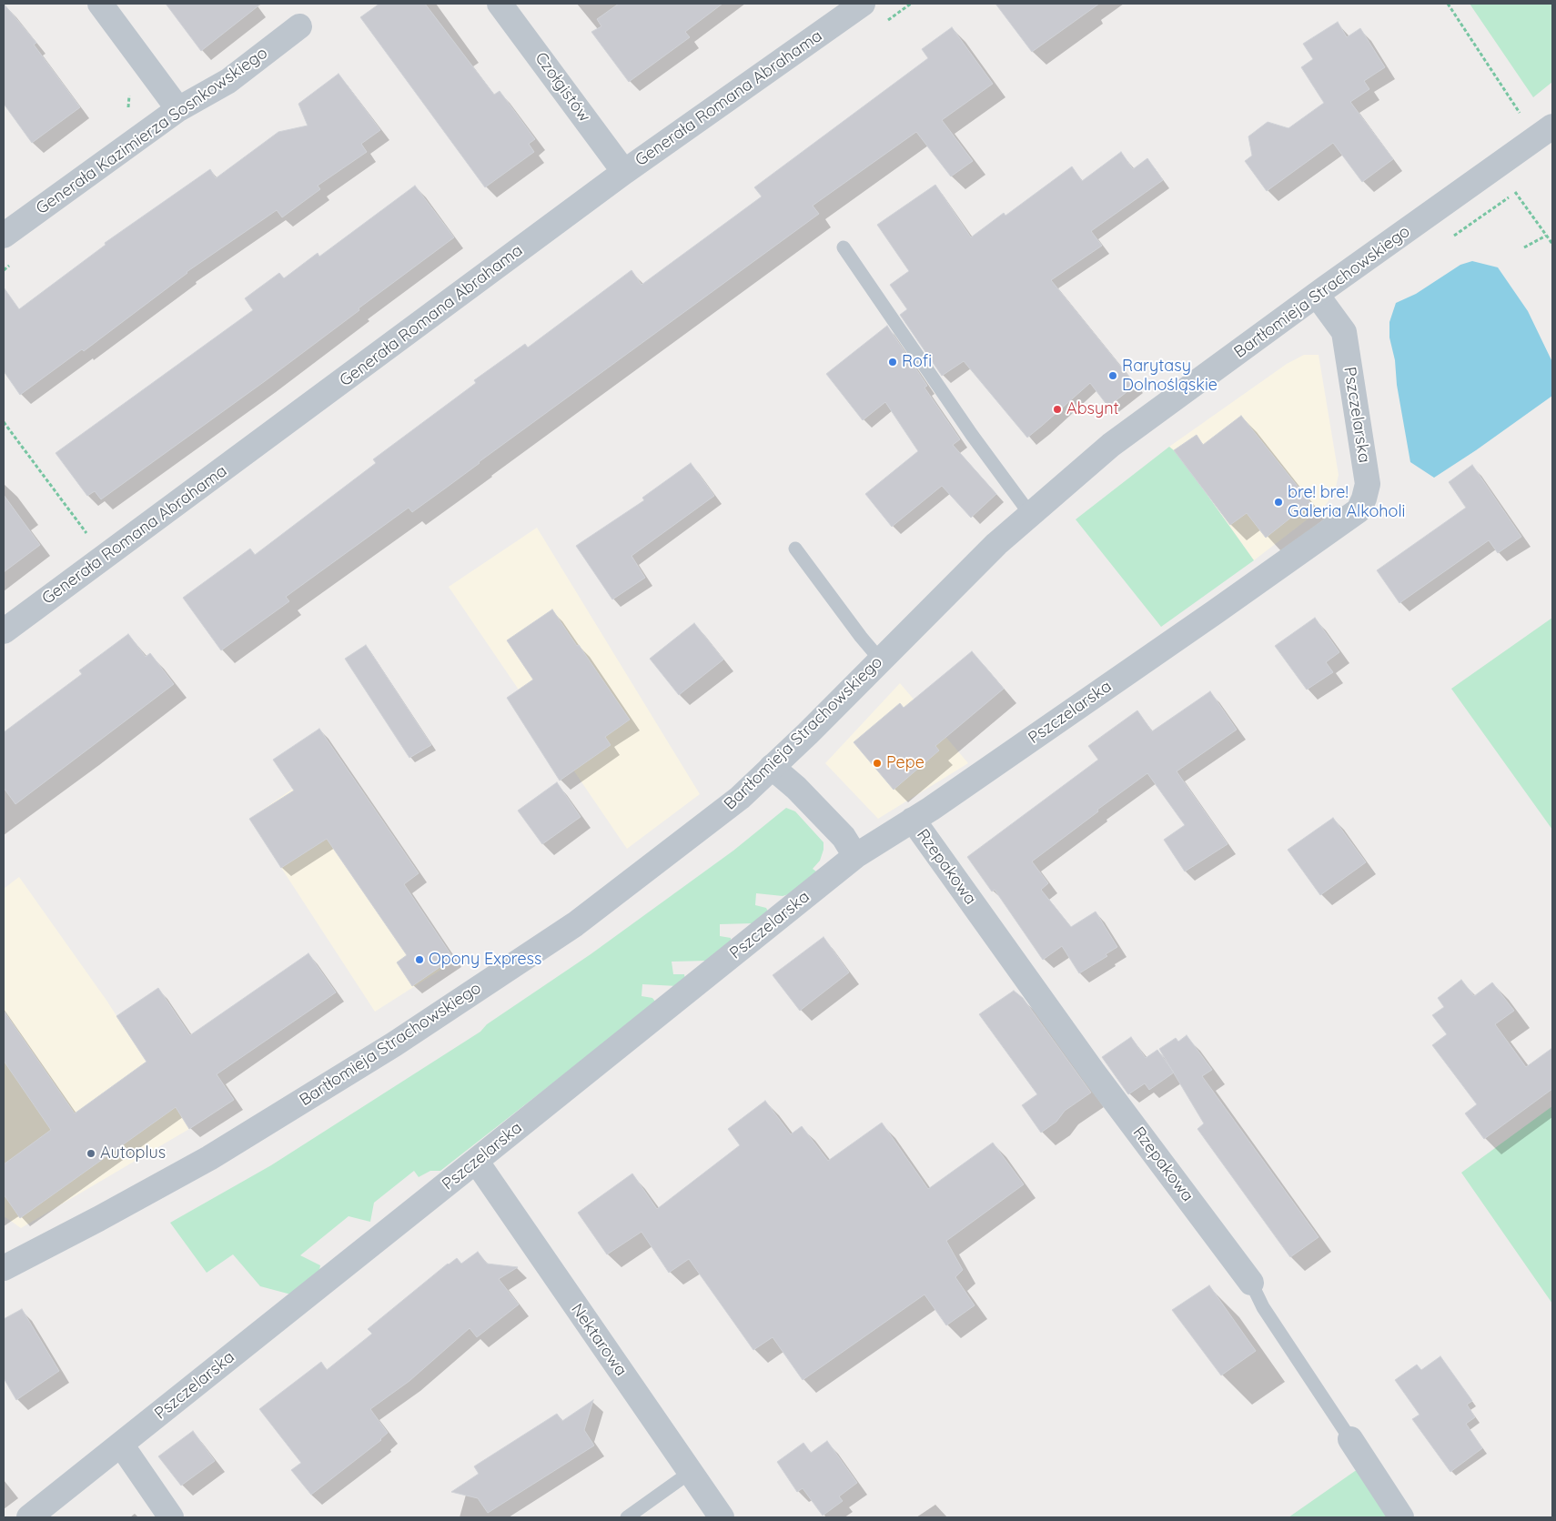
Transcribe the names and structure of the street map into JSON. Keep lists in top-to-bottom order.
{
  "streets": {
    "street": [
      "Czołgistów",
      "Generała Romana Abrahama",
      "Generała Kazimierza Sosnkowskiego",
      "Bartłomieja Strachowskiego",
      "Pszczelarska",
      "Rzepakowa",
      "Nektarowa"
    ]
  },
  "crossings": [
    ["Czołgistów", "Generała Romana Abrahama"],
    ["Bartłomieja Strachowskiego", "Pszczelarska"],
    ["Pszczelarska", "Rzepakowa"],
    ["Pszczelarska", "Nektarowa"]
  ],
  "places": [
    "Rofi",
    "Rarytasy Dolnośląskie",
    "Absynt",
    "bre! bre! Galeria Alkoholi",
    "Pepe",
    "Opony Express",
    "Autoplus"
  ]
}
